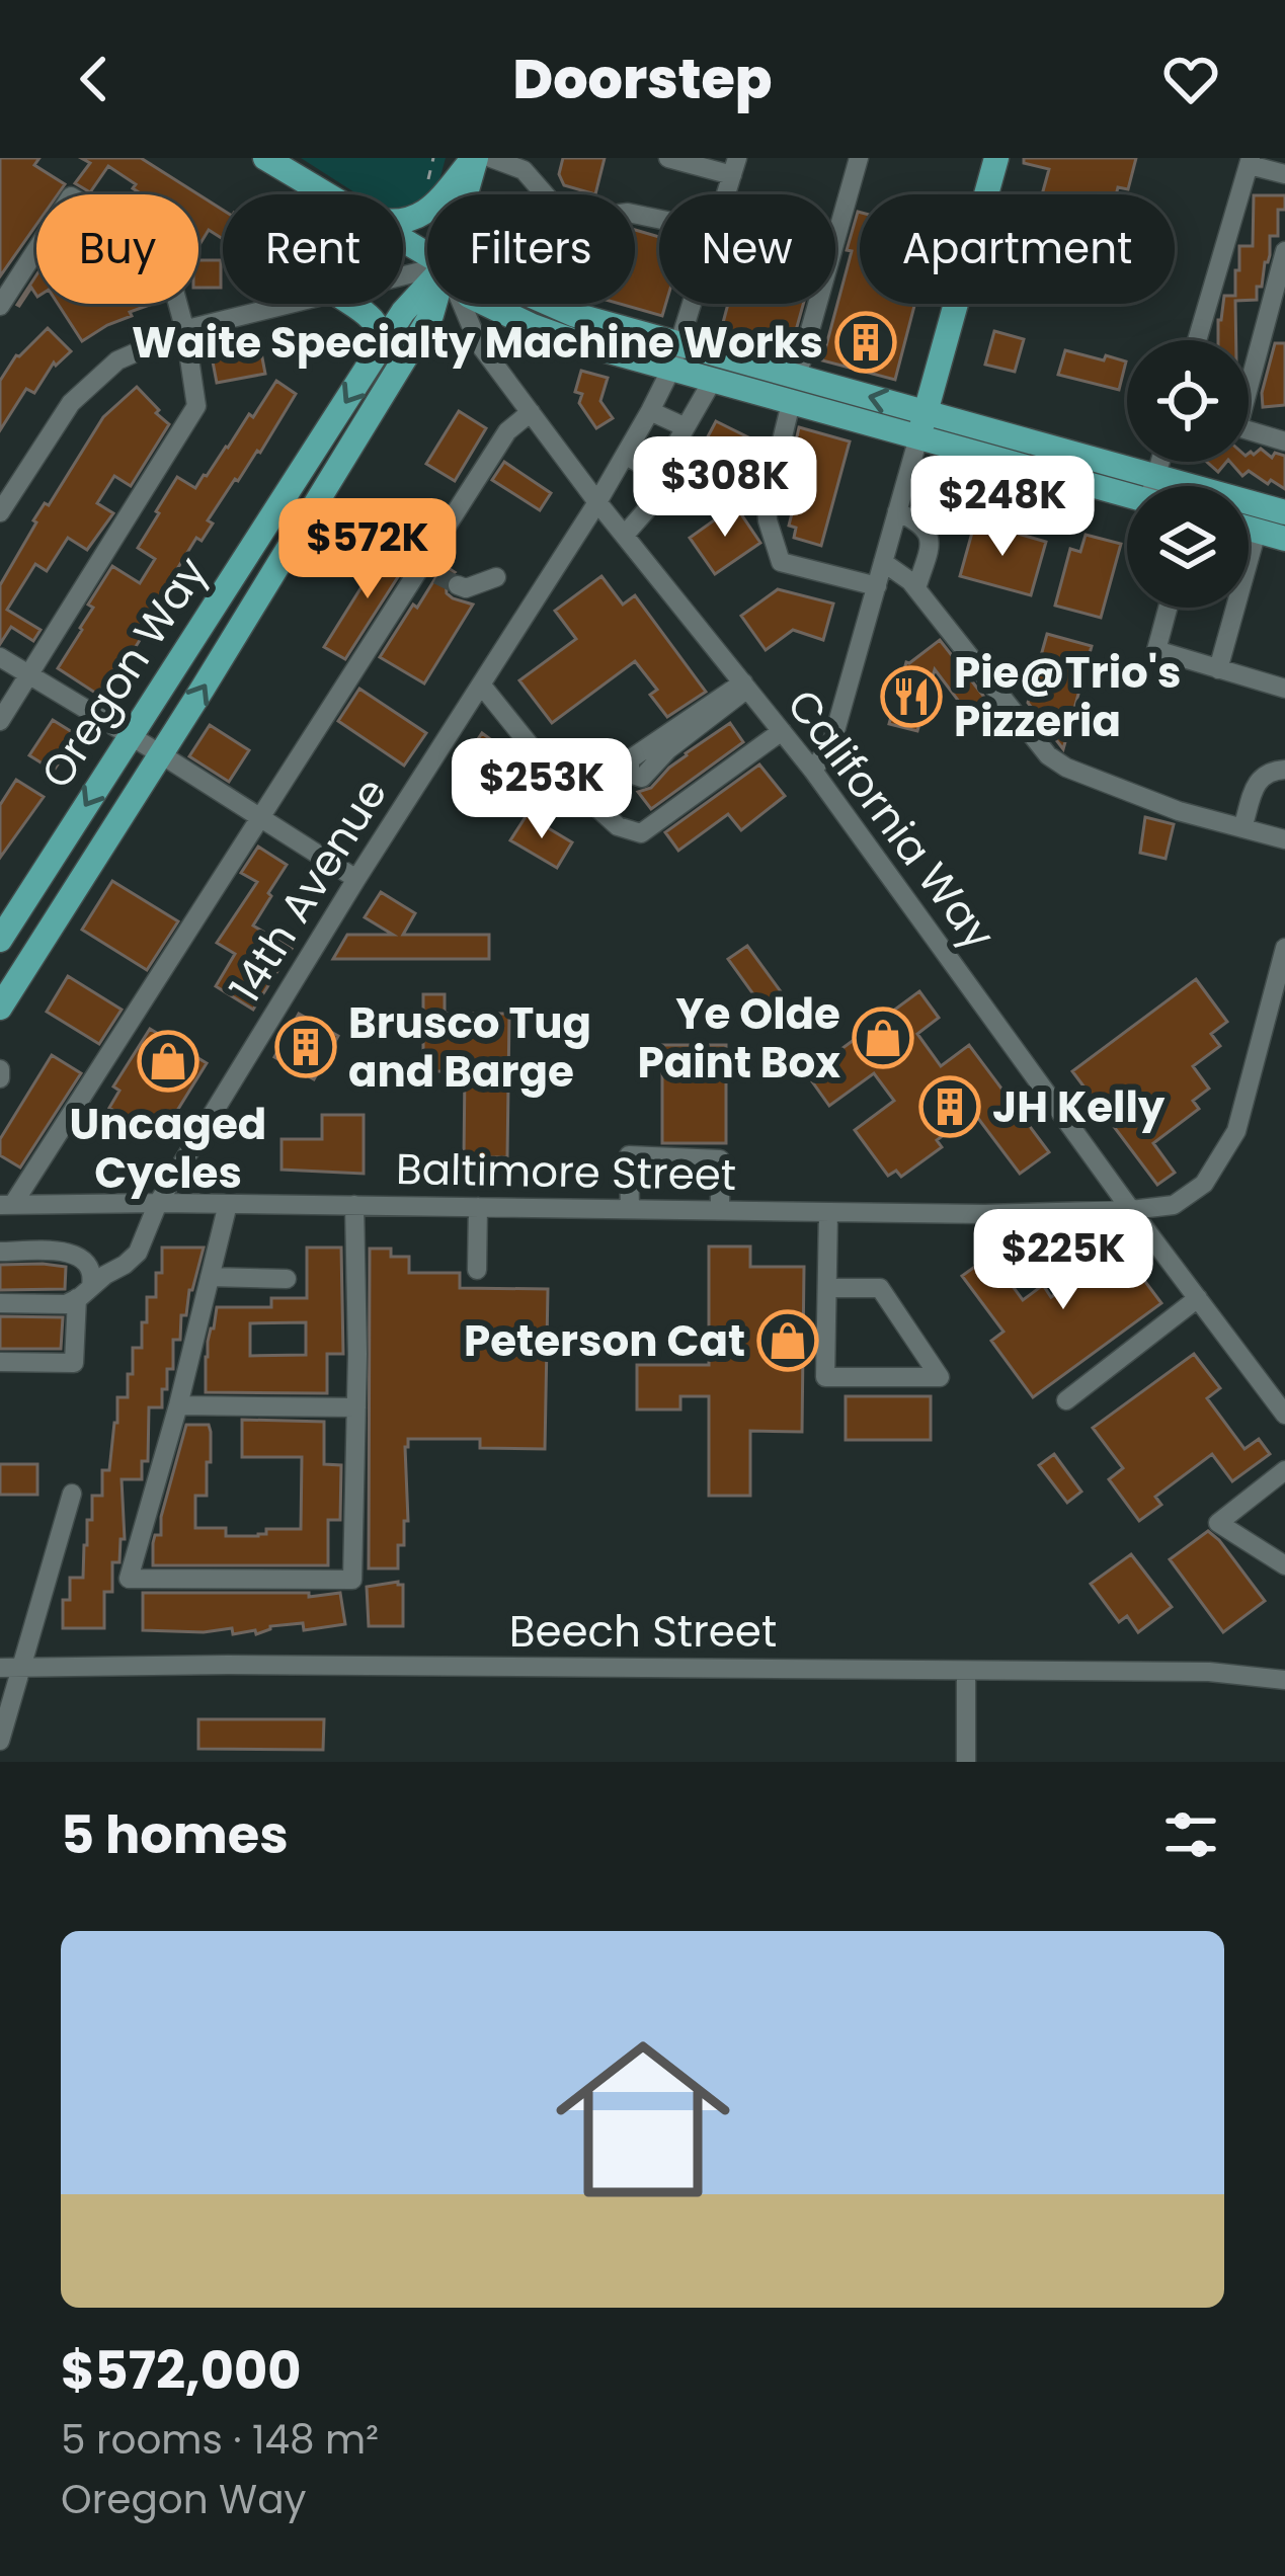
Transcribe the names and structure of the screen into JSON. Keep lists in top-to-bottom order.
{
  "streets": {
    "main road": ["Oregon Way"],
    "street": [
      "California Way",
      "14th Avenue",
      "Baltimore Street",
      "Beech Street"
    ]
  },
  "crossings": [
    ["California Way", "14th Avenue"],
    ["California Way", "Baltimore Street"],
    ["14th Avenue", "Baltimore Street"]
  ],
  "places": {
    "building": ["Waite Specialty Machine Works", "Brusco Tug and Barge", "JH Kelly"],
    "restaurant": ["Pie@Trio's Pizzeria"],
    "shop": ["Ye Olde Paint Box", "Uncaged Cycles", "Peterson Cat"]
  },
  "page": {
    "header": "Doorstep",
    "chip": [
      "Buy",
      "Rent",
      "Filters",
      "New",
      "Apartment"
    ],
    "price": [
      "$308K",
      "$248K",
      "$572K",
      "$253K",
      "$225K"
    ],
    "heading": "5 homes",
    "list": [
      {
        "name": "$572,000",
        "note": "5 rooms · 148 m² · Oregon Way"
      }
    ]
  }
}
